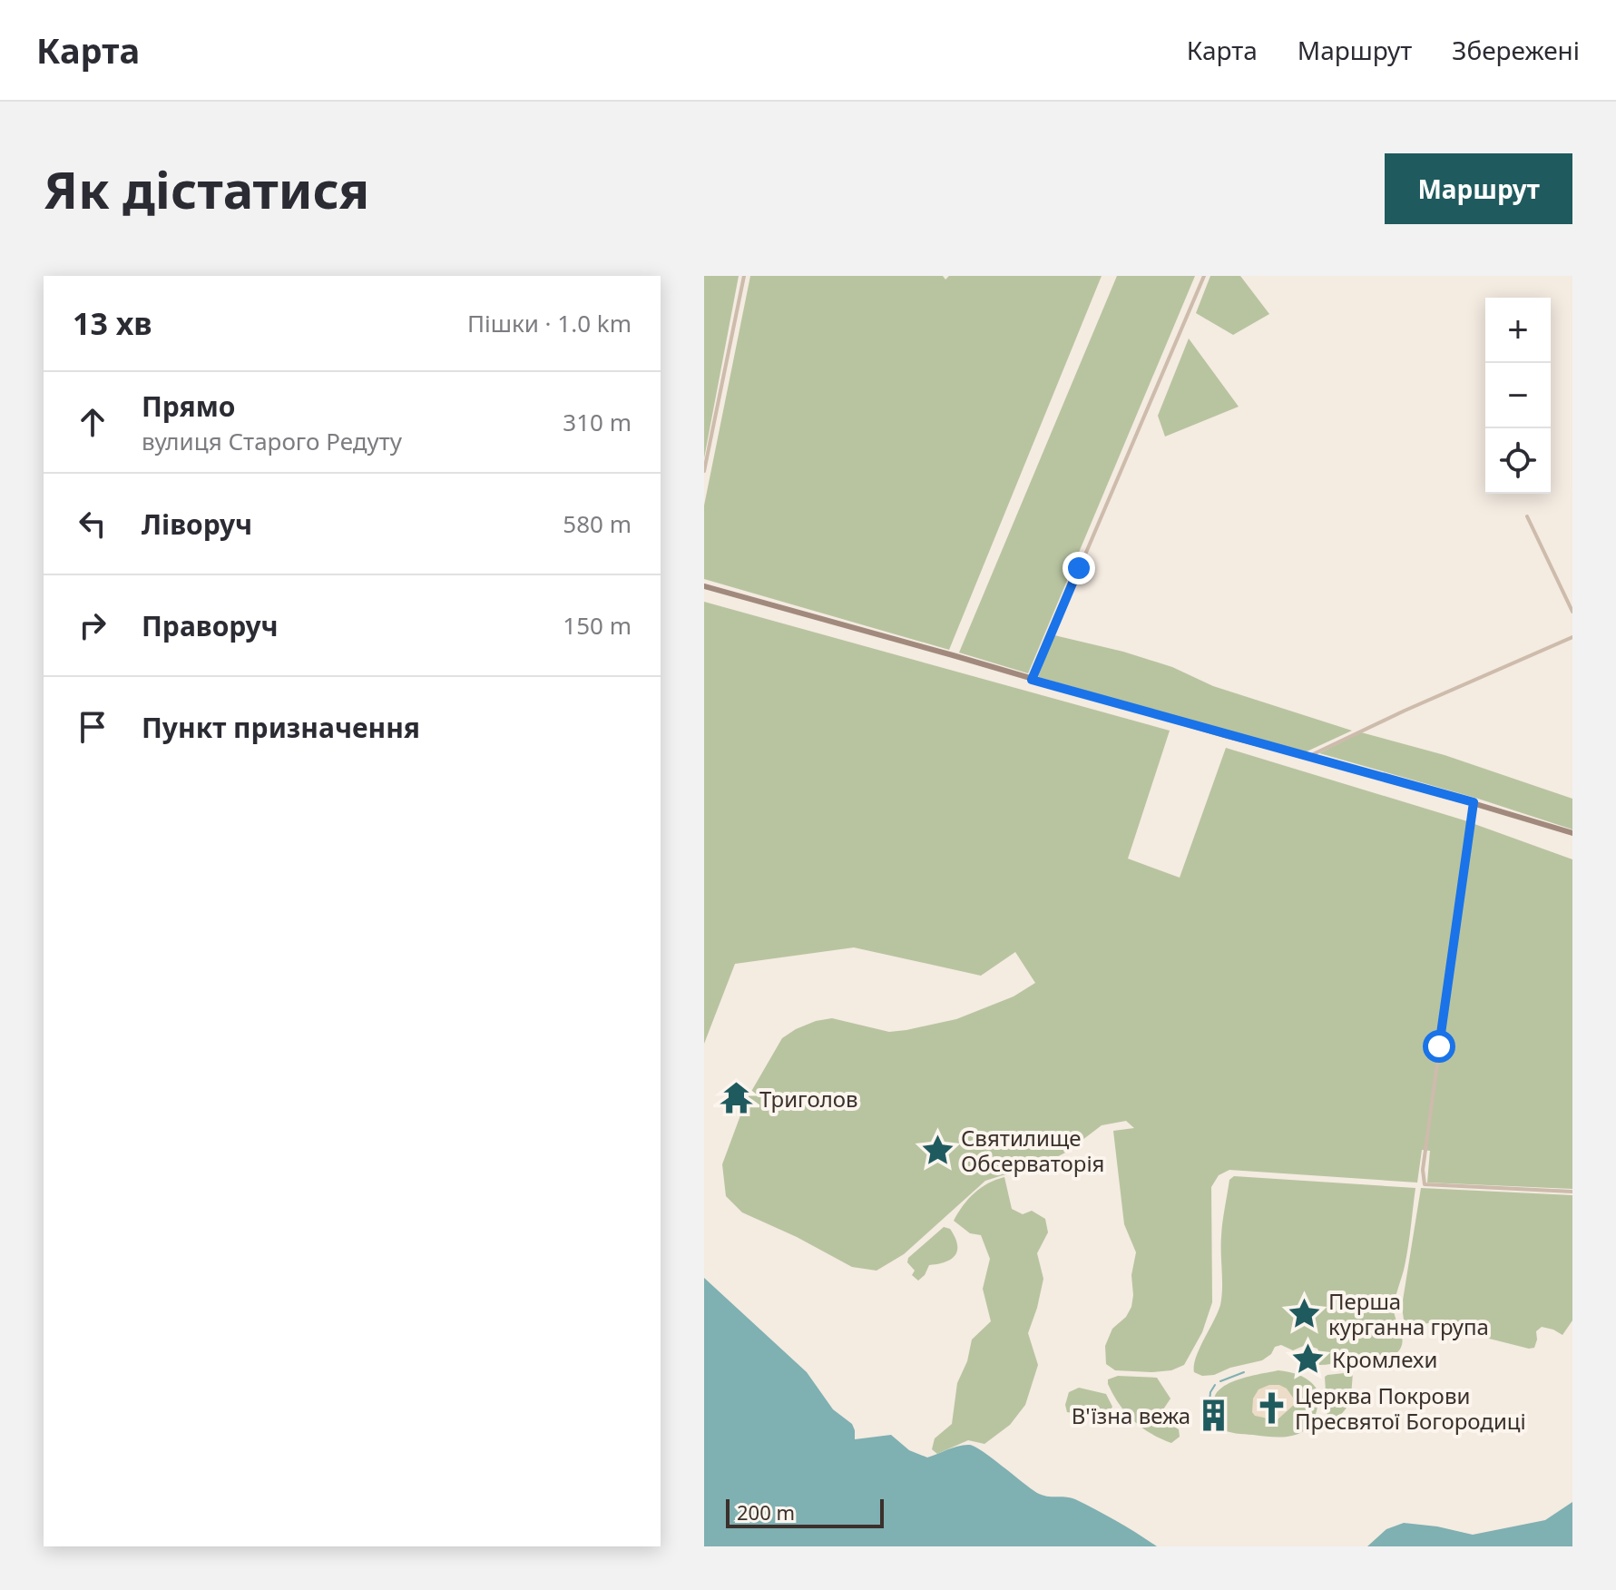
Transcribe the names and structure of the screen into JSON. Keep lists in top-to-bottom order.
{
  "places": {
    "temple": ["Триголов"],
    "place": ["Святилище Обсерваторія", "Перша курганна група", "Кромлехи"],
    "church": ["Церква Покрови Пресвятої Богородиці"],
    "building": ["В'їзна вежа"]
  },
  "scale_bar": "200 m",
  "page": {
    "header": "Карта",
    "nav": ["Карта", "Маршрут", "Збережені"],
    "buttons": "Маршрут",
    "title": "Як дістатися",
    "heading": ["13 хв", "Пішки · 1.0 km"],
    "map_buttons": ["+", "−"],
    "list": [
      ["Прямо", "вулиця Старого Редуту", "310 m"],
      ["Ліворуч", "580 m"],
      ["Праворуч", "150 m"],
      "Пункт призначення"
    ],
    "scale": "200 m"
  }
}
